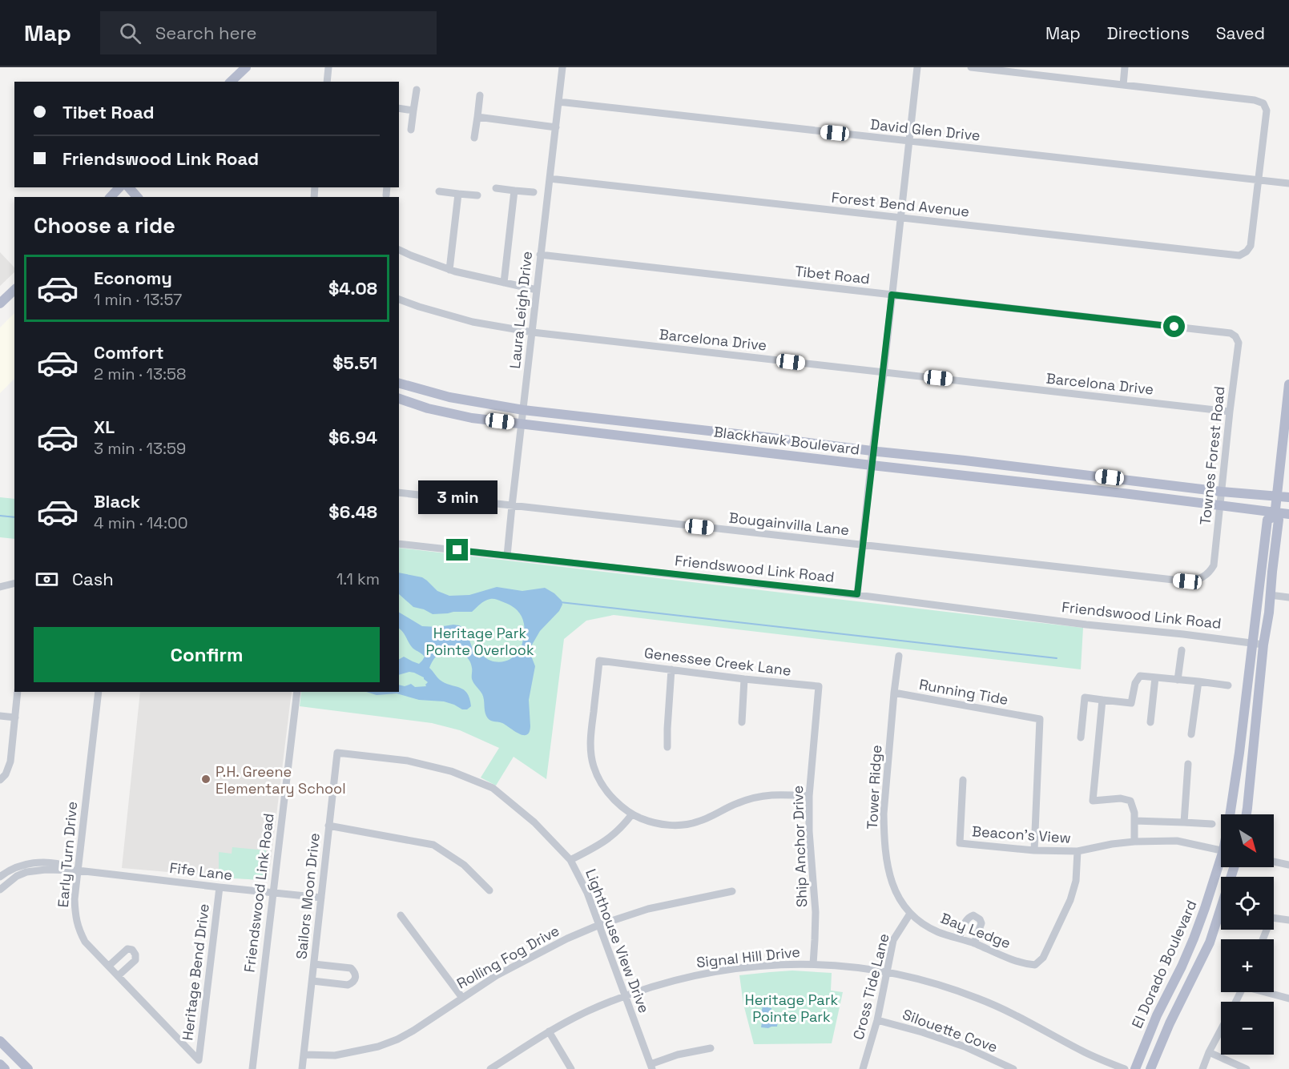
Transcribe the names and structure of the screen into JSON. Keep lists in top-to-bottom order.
{
  "streets": {
    "main road": ["Blackhawk Boulevard", "El Dorado Boulevard"],
    "street": [
      "David Glen Drive",
      "Forest Bend Avenue",
      "Tibet Road",
      "Laura Leigh Drive",
      "Barcelona Drive",
      "Townes Forest Road",
      "Bougainvilla Lane",
      "Friendswood Link Road",
      "Genessee Creek Lane",
      "Running Tide",
      "Tower Ridge",
      "Beacon's View",
      "Ship Anchor Drive",
      "Early Turn Drive",
      "Fife Lane",
      "Sailors Moon Drive",
      "Bay Ledge",
      "Lighthouse View Drive",
      "Rolling Fog Drive",
      "Signal Hill Drive",
      "Heritage Bend Drive",
      "Cross Tide Lane",
      "Silouette Cove"
    ]
  },
  "crossings": [
    ["David Glen Drive", "Forest Bend Avenue"],
    ["David Glen Drive", "Laura Leigh Drive"],
    ["Forest Bend Avenue", "Laura Leigh Drive"],
    ["Tibet Road", "Laura Leigh Drive"],
    ["Tibet Road", "Townes Forest Road"],
    ["Laura Leigh Drive", "Barcelona Drive"],
    ["Laura Leigh Drive", "Blackhawk Boulevard"],
    ["Laura Leigh Drive", "Bougainvilla Lane"],
    ["Laura Leigh Drive", "Friendswood Link Road"],
    ["Barcelona Drive", "Townes Forest Road"],
    ["Blackhawk Boulevard", "Townes Forest Road"],
    ["Townes Forest Road", "Bougainvilla Lane"],
    ["Friendswood Link Road", "Fife Lane"],
    ["Friendswood Link Road", "El Dorado Boulevard"],
    ["Genessee Creek Lane", "Ship Anchor Drive"],
    ["Running Tide", "Tower Ridge"],
    ["Running Tide", "Beacon's View"],
    ["Tower Ridge", "Bay Ledge"],
    ["Tower Ridge", "Cross Tide Lane"],
    ["Beacon's View", "Bay Ledge"],
    ["Ship Anchor Drive", "Signal Hill Drive"],
    ["Early Turn Drive", "Fife Lane"],
    ["Early Turn Drive", "Heritage Bend Drive"],
    ["Fife Lane", "Sailors Moon Drive"],
    ["Fife Lane", "Heritage Bend Drive"],
    ["Sailors Moon Drive", "Lighthouse View Drive"],
    ["Sailors Moon Drive", "Rolling Fog Drive"],
    ["Bay Ledge", "Cross Tide Lane"],
    ["Lighthouse View Drive", "Rolling Fog Drive"],
    ["Lighthouse View Drive", "Signal Hill Drive"],
    ["Signal Hill Drive", "Cross Tide Lane"],
    ["Cross Tide Lane", "Silouette Cove"]
  ],
  "parks": ["Heritage Park Pointe Overlook", "Heritage Park Pointe Park"],
  "places": ["P.H. Greene Elementary School"],
  "north": "bottom right",
  "page": {
    "header": "Map",
    "search": "Search here",
    "nav": ["Map", "Directions", "Saved"],
    "banner": ["Tibet Road", "Friendswood Link Road"],
    "heading": "Choose a ride",
    "list": [
      {
        "name": "Economy",
        "note": "1 min · 13:57",
        "value": "$4.08"
      },
      {
        "name": "Comfort",
        "note": "2 min · 13:58",
        "value": "$5.51"
      },
      {
        "name": "XL",
        "note": "3 min · 13:59",
        "value": "$6.94"
      },
      {
        "name": "Black",
        "note": "4 min · 14:00",
        "value": "$6.48"
      }
    ],
    "bubble": "3 min",
    "pay": ["Cash", "1.1 km"],
    "buttons": "Confirm",
    "map_buttons": ["+", "−"]
  }
}
